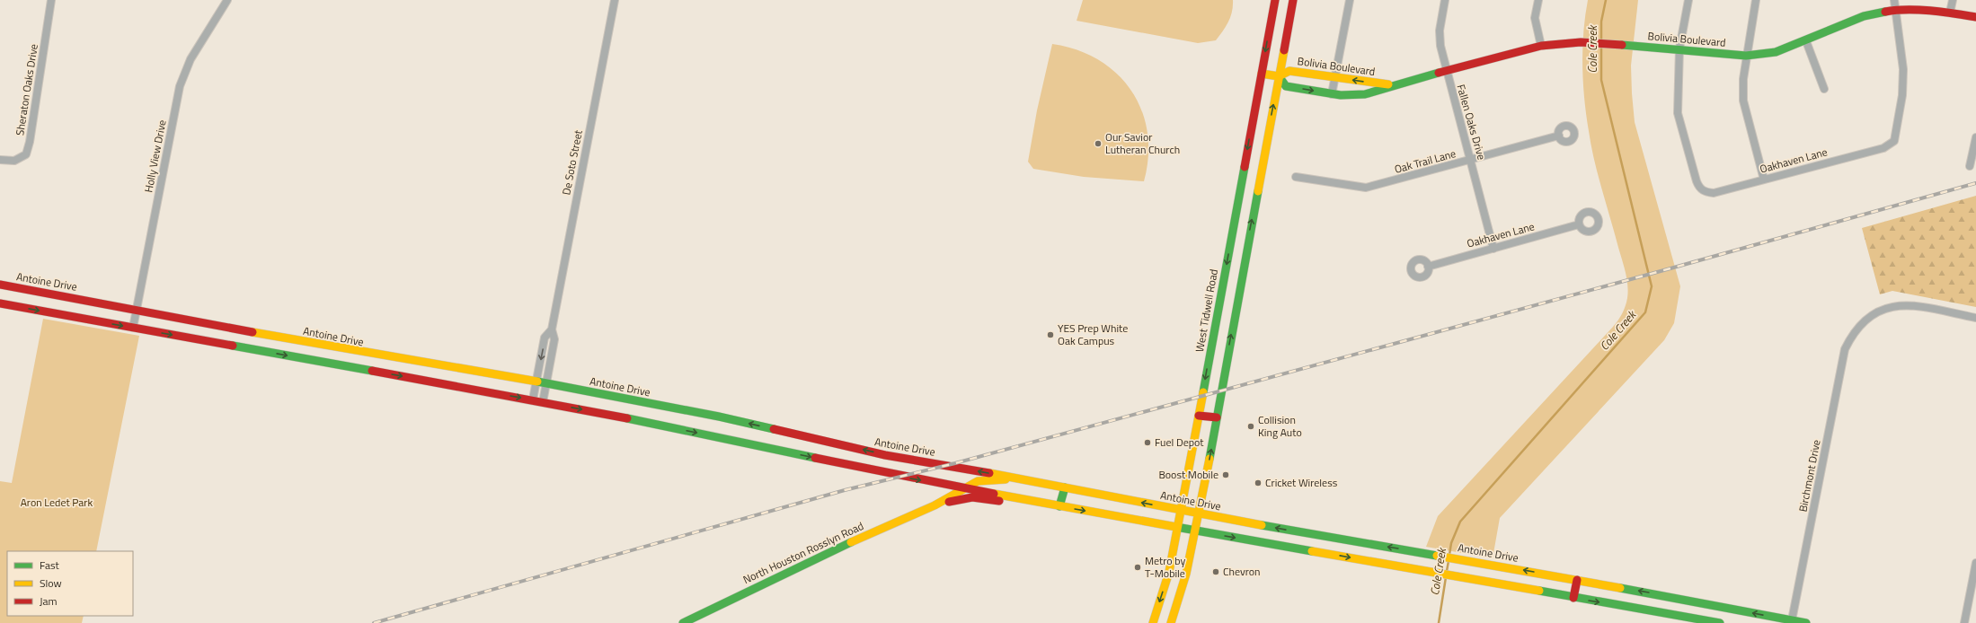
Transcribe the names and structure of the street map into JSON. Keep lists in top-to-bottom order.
{
  "streets": {
    "main road": [
      "Bolivia Boulevard",
      "Antoine Drive",
      "West Tidwell Road",
      "North Houston Rosslyn Road"
    ],
    "street": [
      "Sheraton Oaks Drive",
      "Fallen Oaks Drive",
      "Holly View Drive",
      "Oakhaven Lane",
      "Oak Trail Lane",
      "De Soto Street",
      "Birchmont Drive"
    ]
  },
  "crossings": [
    ["Bolivia Boulevard", "Fallen Oaks Drive"],
    ["Bolivia Boulevard", "Oakhaven Lane"],
    ["Bolivia Boulevard", "West Tidwell Road"],
    ["Fallen Oaks Drive", "Oakhaven Lane"],
    ["Fallen Oaks Drive", "Oak Trail Lane"],
    ["Holly View Drive", "Antoine Drive"],
    ["De Soto Street", "Antoine Drive"],
    ["Antoine Drive", "West Tidwell Road"],
    ["Antoine Drive", "Birchmont Drive"],
    ["Antoine Drive", "North Houston Rosslyn Road"]
  ],
  "water": ["Cole Creek"],
  "parks": ["Aron Ledet Park"],
  "places": [
    "Our Savior Lutheran Church",
    "YES Prep White Oak Campus",
    "Collision King Auto",
    "Fuel Depot",
    "Boost Mobile",
    "Cricket Wireless",
    "Metro by T-Mobile",
    "Chevron"
  ],
  "legend": ["Fast", "Slow", "Jam"]
}
